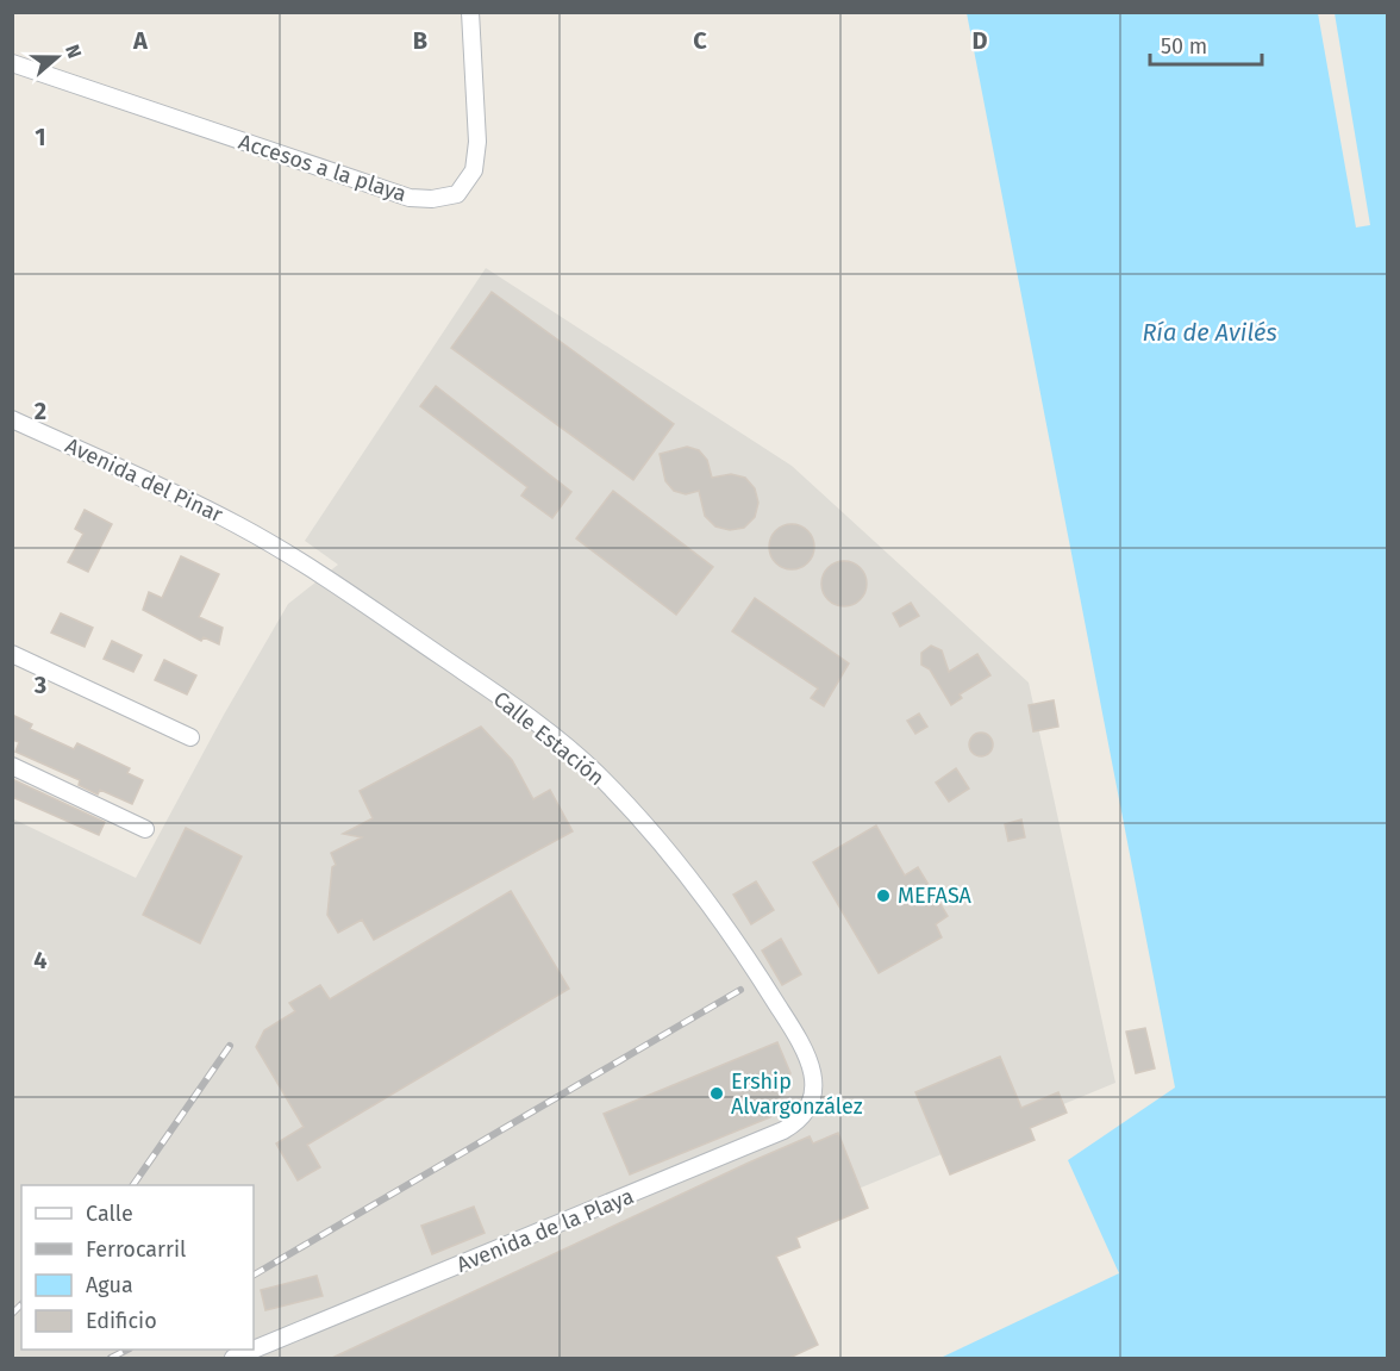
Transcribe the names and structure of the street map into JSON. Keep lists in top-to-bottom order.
{
  "streets": {
    "street": [
      "Accesos a la playa",
      "Avenida del Pinar",
      "Calle Estación",
      "Avenida de la Playa"
    ]
  },
  "crossings": [
    ["Avenida del Pinar", "Calle Estación"],
    ["Calle Estación", "Avenida de la Playa"]
  ],
  "water": ["Ría de Avilés"],
  "places": ["MEFASA", "Ership Alvargonzález"],
  "legend": [
    "Calle",
    "Ferrocarril",
    "Agua",
    "Edificio"
  ],
  "scale_bar": "50 m",
  "north": "right",
  "grid": {
    "columns": [
      "A",
      "B",
      "C",
      "D"
    ],
    "rows": [
      "1",
      "2",
      "3",
      "4"
    ]
  }
}
